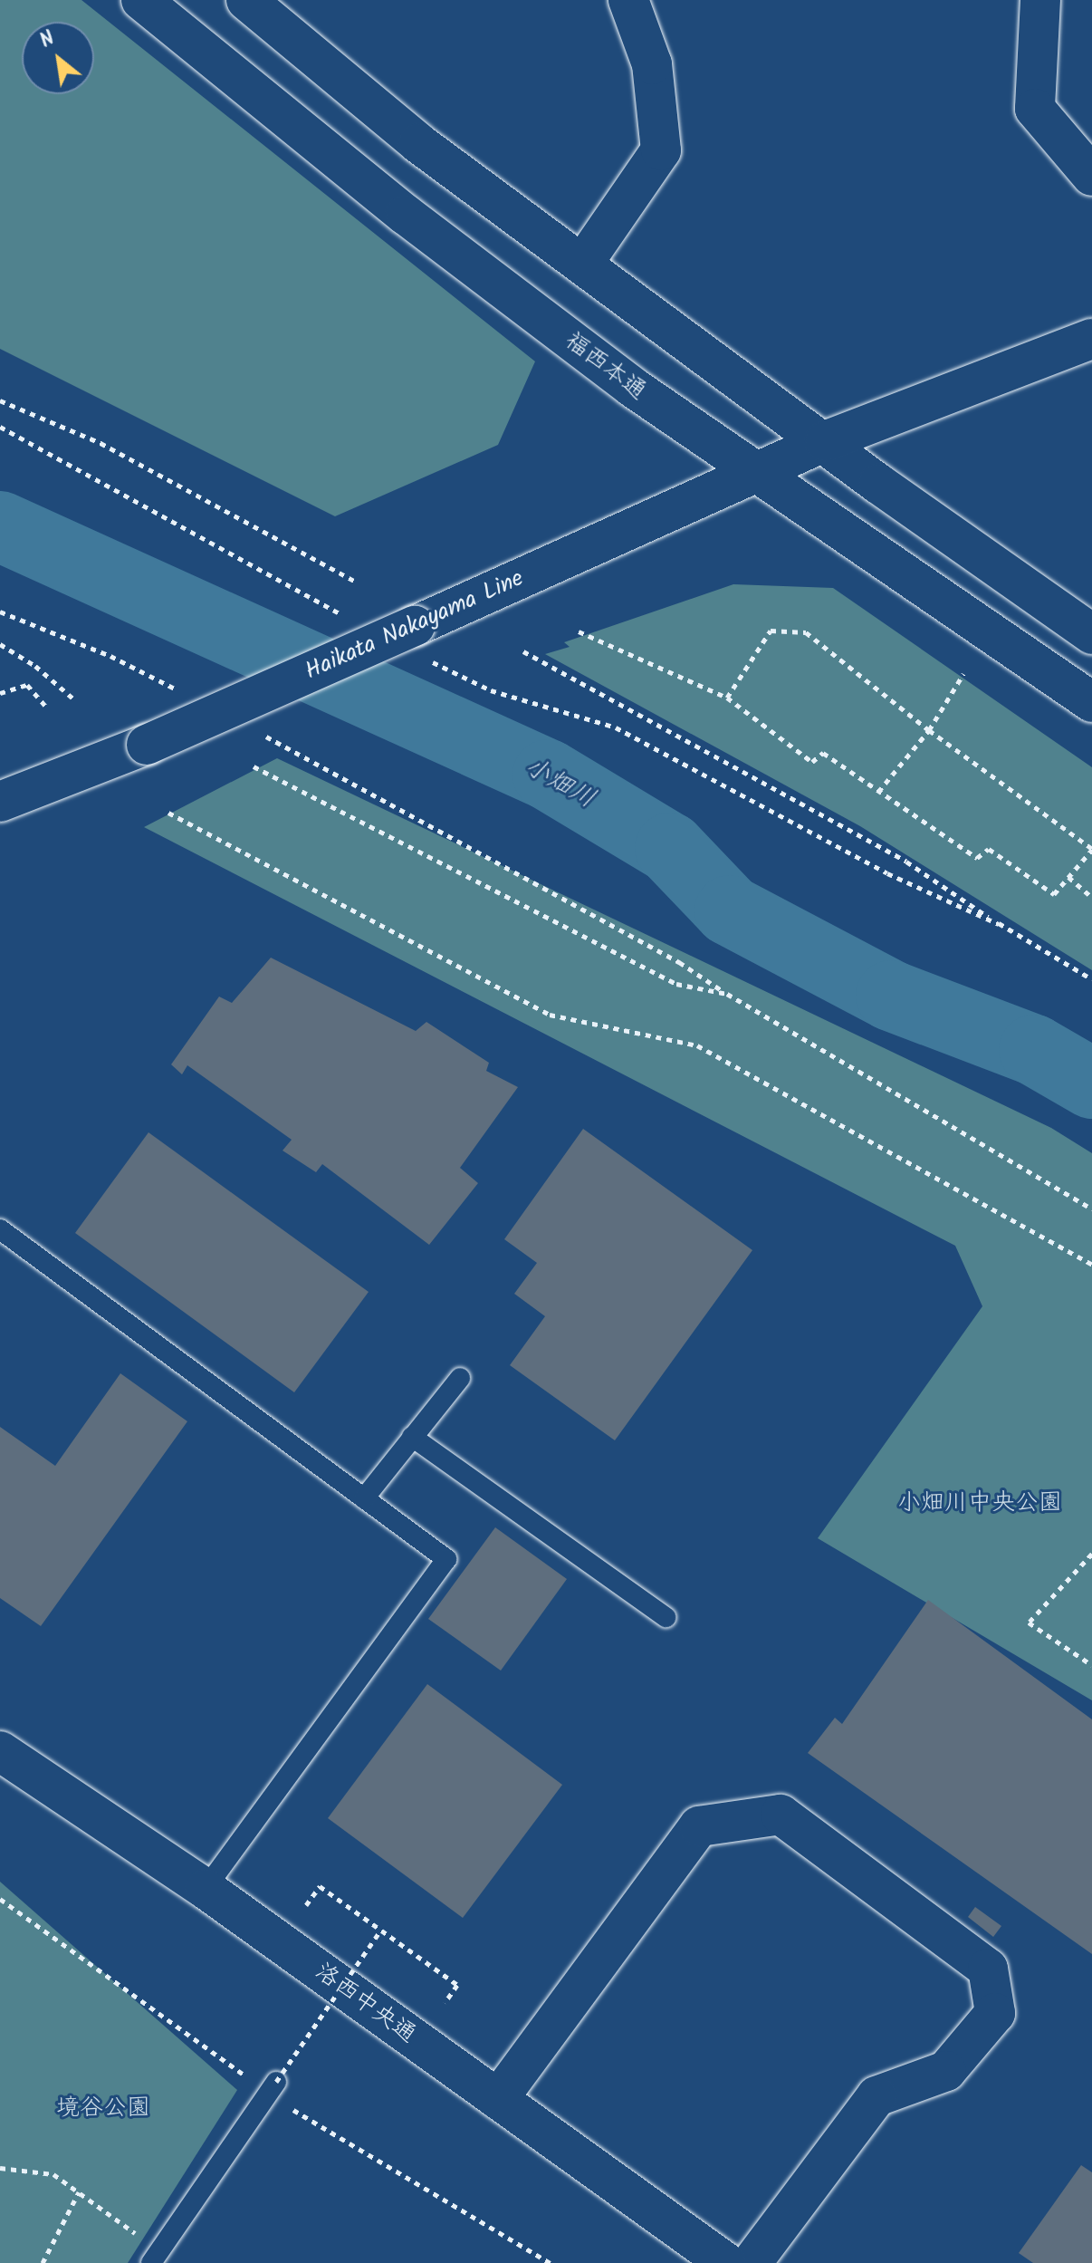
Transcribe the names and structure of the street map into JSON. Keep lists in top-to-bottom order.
{
  "streets": {
    "street": ["福西本通", "Haikata Nakayama Line", "洛西中央通"]
  },
  "crossings": [
    ["福西本通", "Haikata Nakayama Line"]
  ],
  "water": ["小畑川"],
  "parks": ["小畑川中央公園", "境谷公園"],
  "north": "top left"
}
